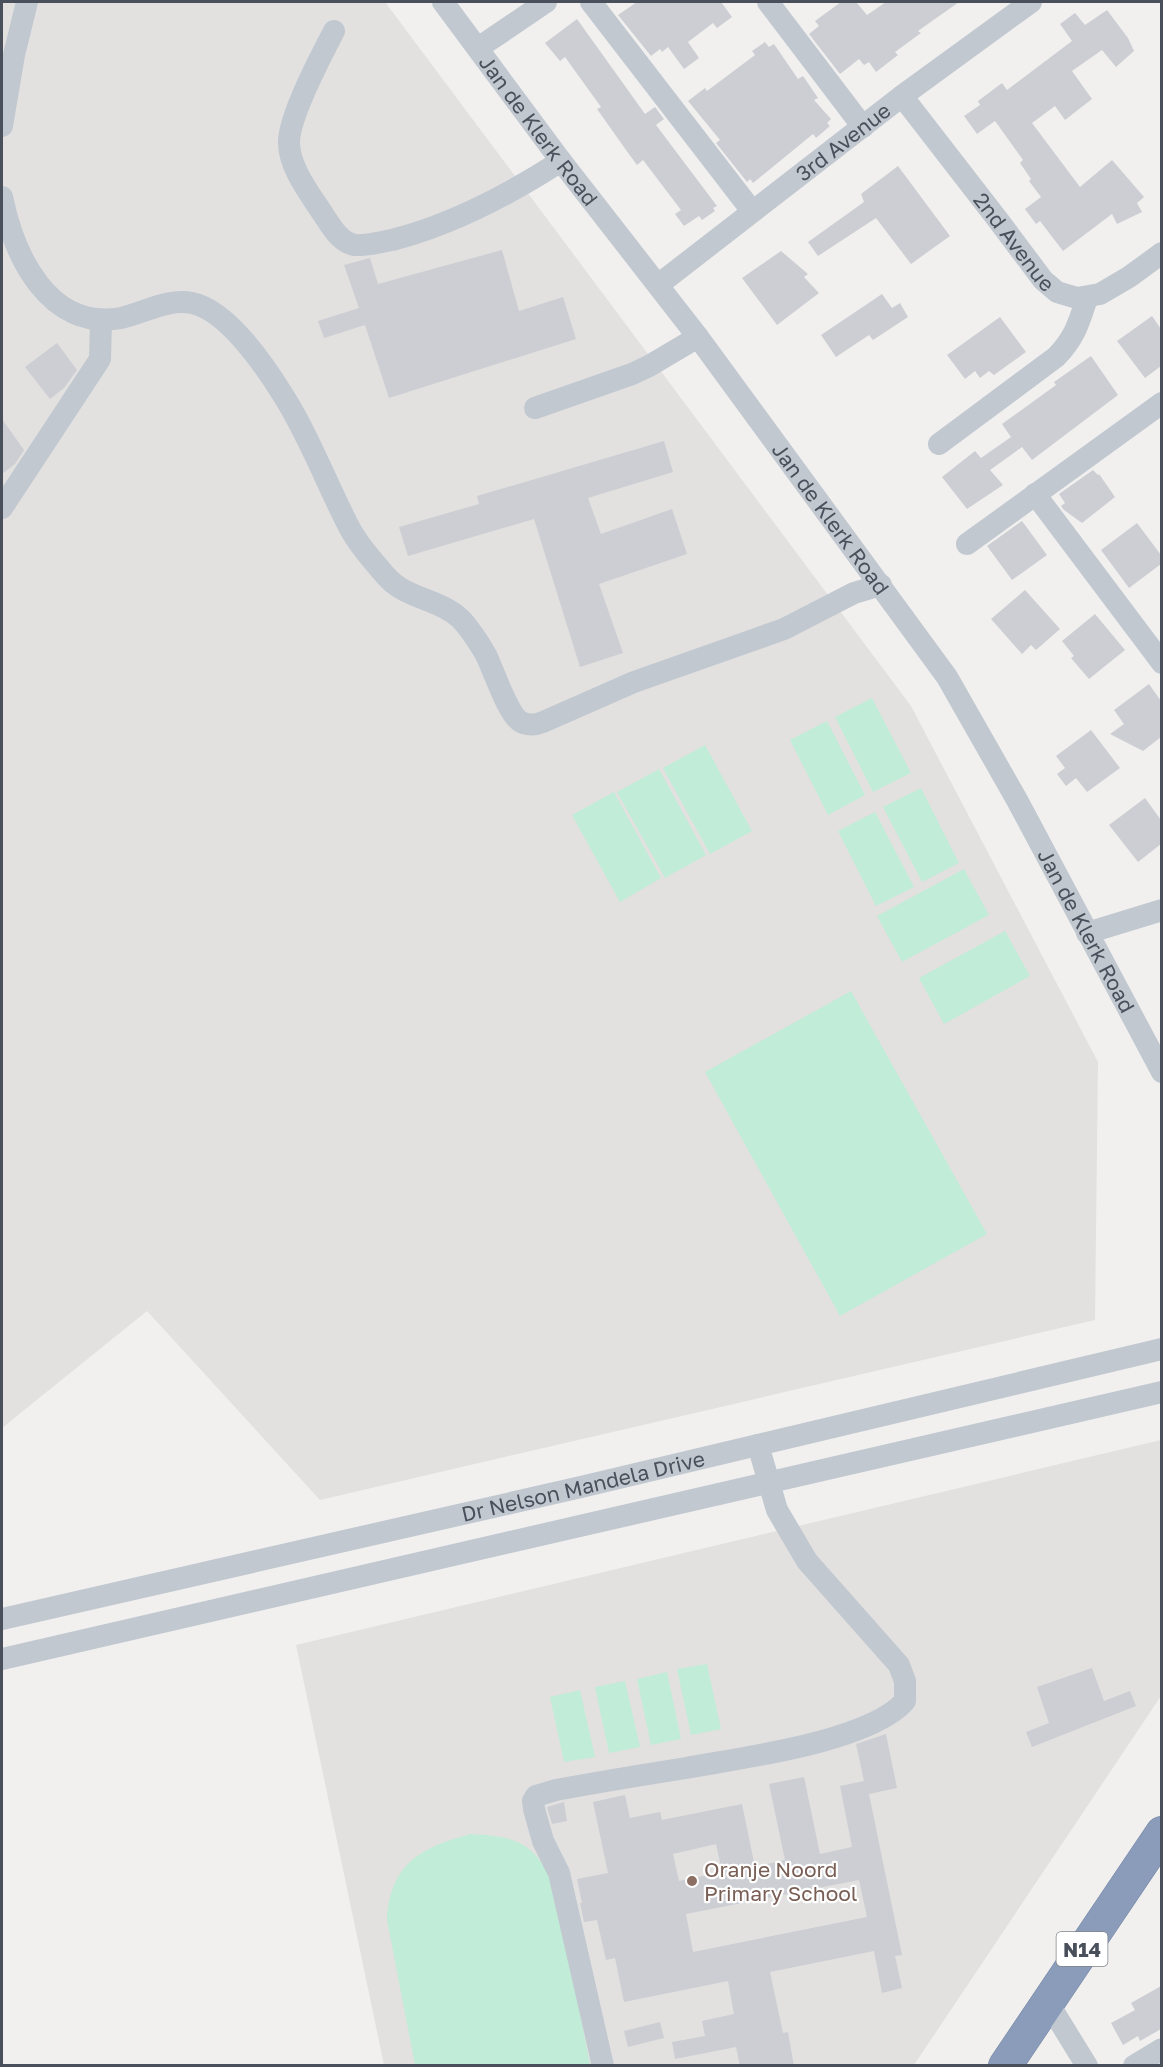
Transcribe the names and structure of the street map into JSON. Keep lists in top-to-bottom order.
{
  "streets": {
    "highway": ["N14"],
    "street": [
      "Jan de Klerk Road",
      "3rd Avenue",
      "2nd Avenue",
      "Dr Nelson Mandela Drive"
    ]
  },
  "crossings": [
    ["Jan de Klerk Road", "3rd Avenue"],
    ["3rd Avenue", "2nd Avenue"]
  ],
  "places": ["Oranje Noord Primary School"]
}
